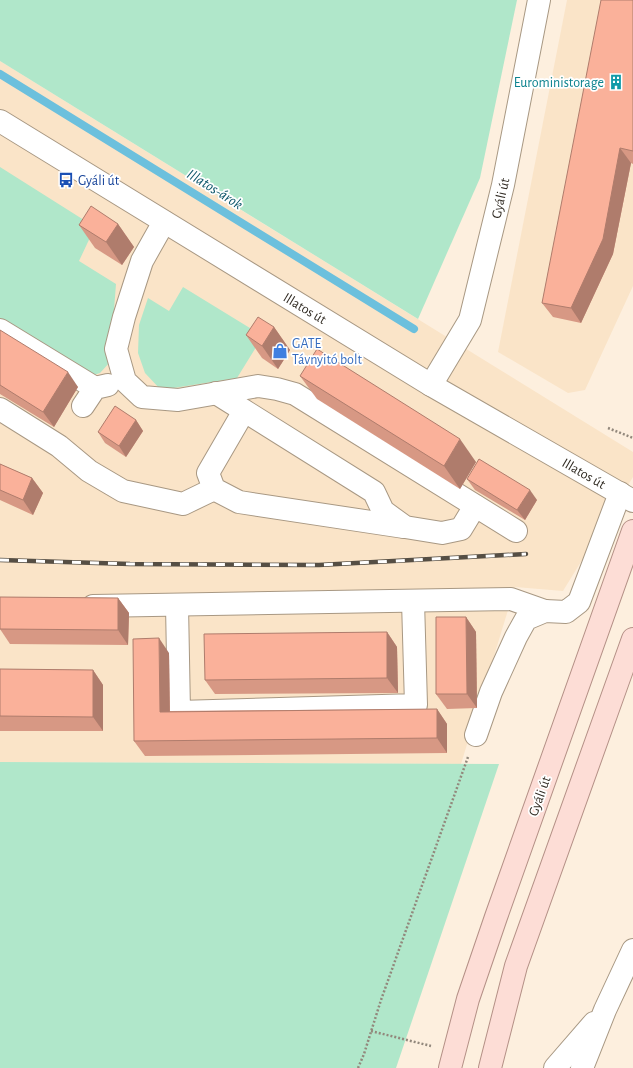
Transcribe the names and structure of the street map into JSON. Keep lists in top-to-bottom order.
{
  "streets": {
    "main road": ["Gyáli út"],
    "street": ["Illatos út"]
  },
  "crossings": [
    ["Gyáli út", "Illatos út"]
  ],
  "water": ["Illatos-árok"],
  "places": {
    "building": ["Euroministorage"],
    "bus stop": ["Gyáli út"],
    "shop": ["GATE Távnyitó bolt"]
  }
}
